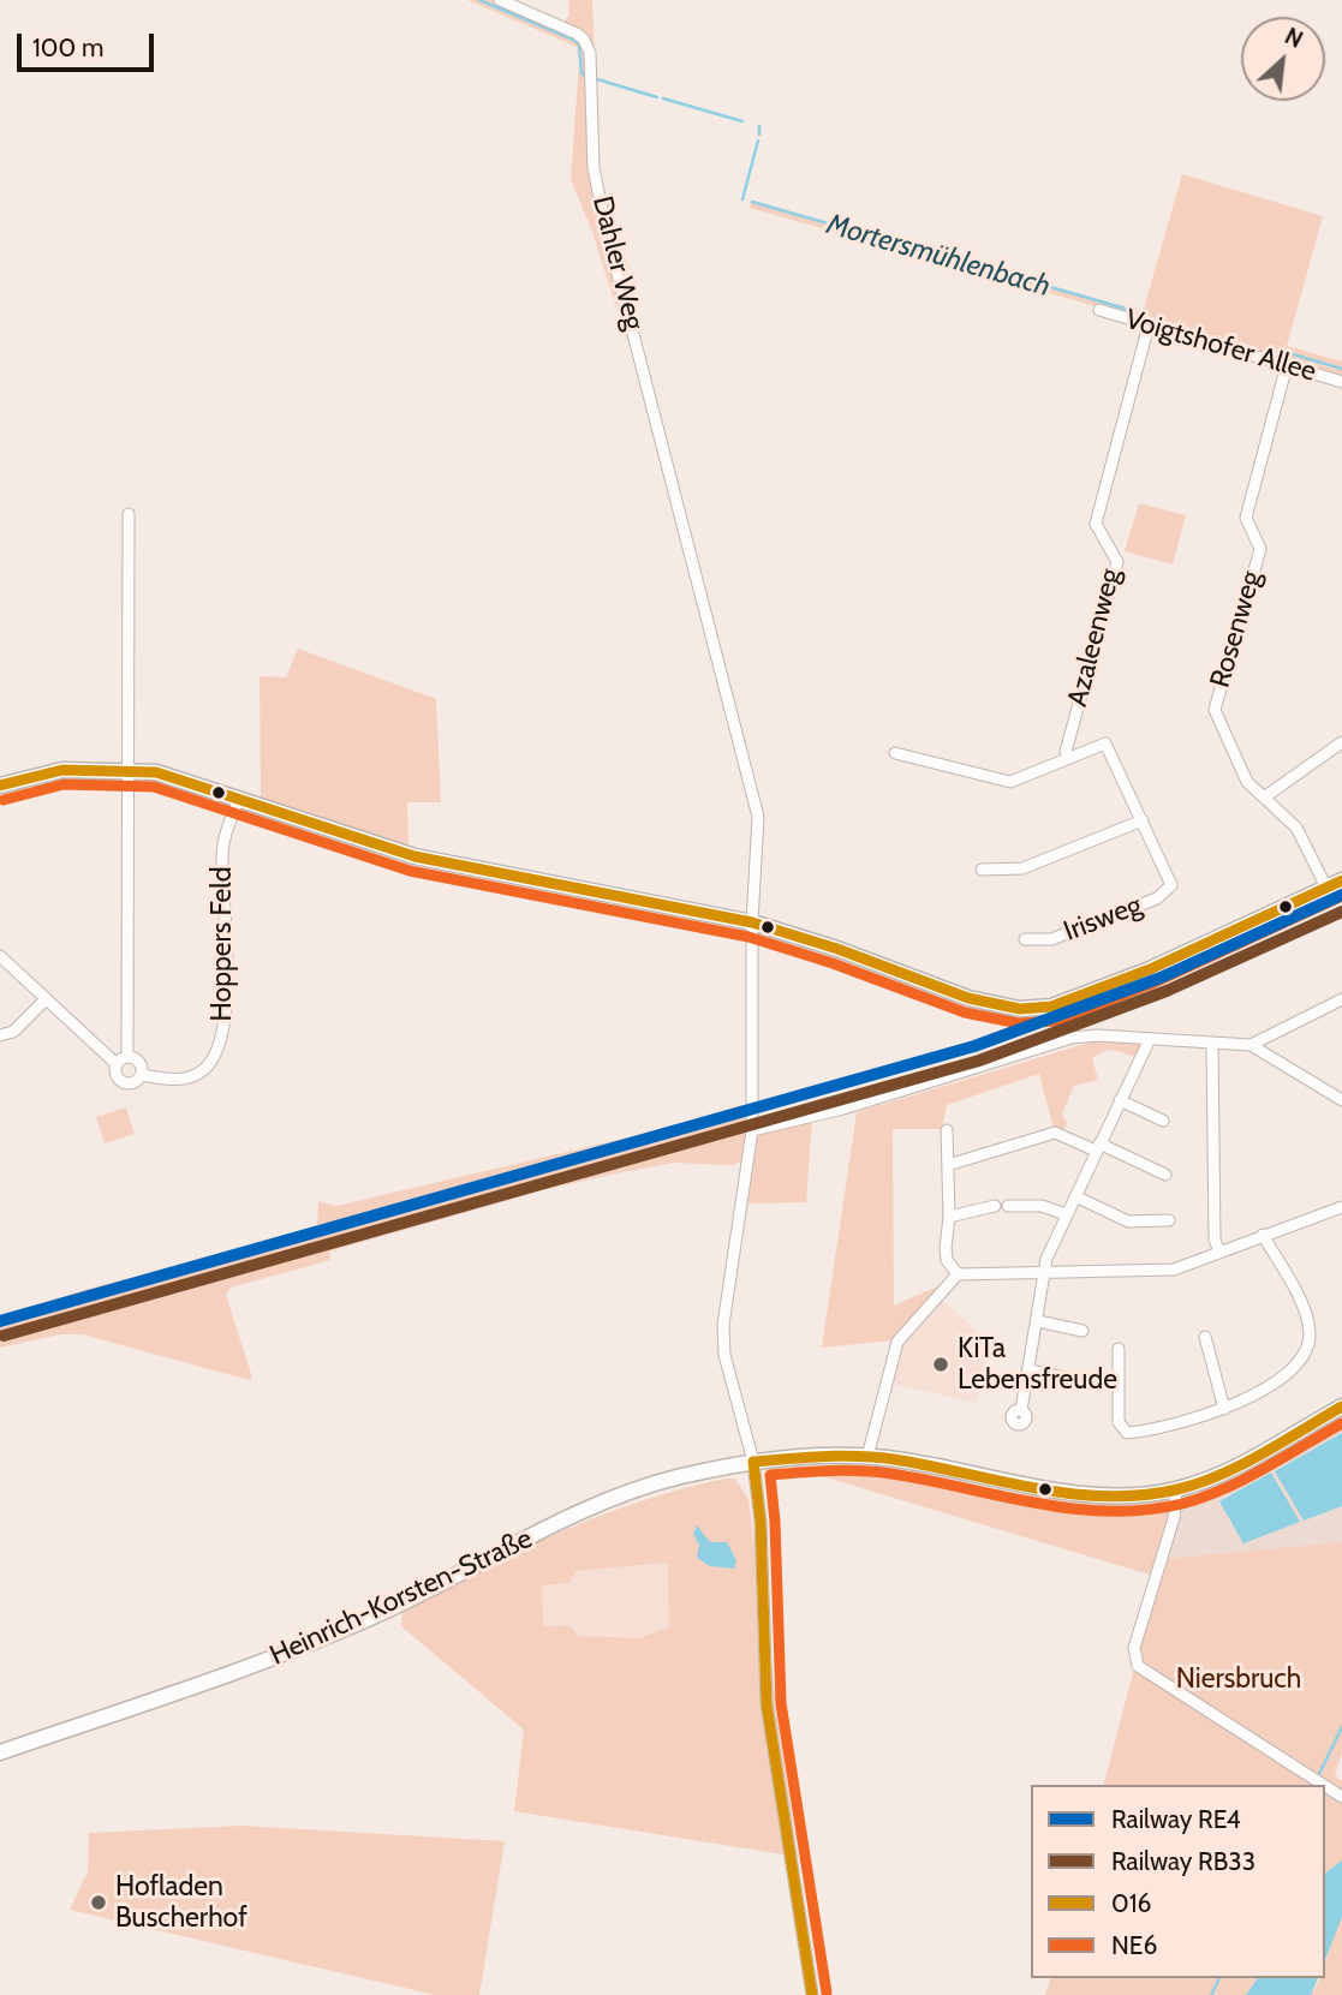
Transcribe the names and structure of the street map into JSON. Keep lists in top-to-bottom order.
{
  "streets": {
    "street": [
      "Dahler Weg",
      "Voigtshofer Allee",
      "Rosenweg",
      "Azaleenweg",
      "Irisweg",
      "Hoppers Feld",
      "Heinrich-Korsten-Straße"
    ]
  },
  "crossings": [
    ["Dahler Weg", "Heinrich-Korsten-Straße"],
    ["Voigtshofer Allee", "Rosenweg"],
    ["Voigtshofer Allee", "Azaleenweg"],
    ["Azaleenweg", "Irisweg"]
  ],
  "water": ["Mortersmühlenbach"],
  "parks": ["Niersbruch"],
  "places": ["KiTa Lebensfreude", "Hofladen Buscherhof"],
  "lines": [
    "transit line 016",
    "transit line NE6",
    "rail line RE4",
    "rail line RB33"
  ],
  "legend": [
    "Railway RE4",
    "Railway RB33",
    "016",
    "NE6"
  ],
  "scale_bar": "100 m",
  "north": "top right"
}
